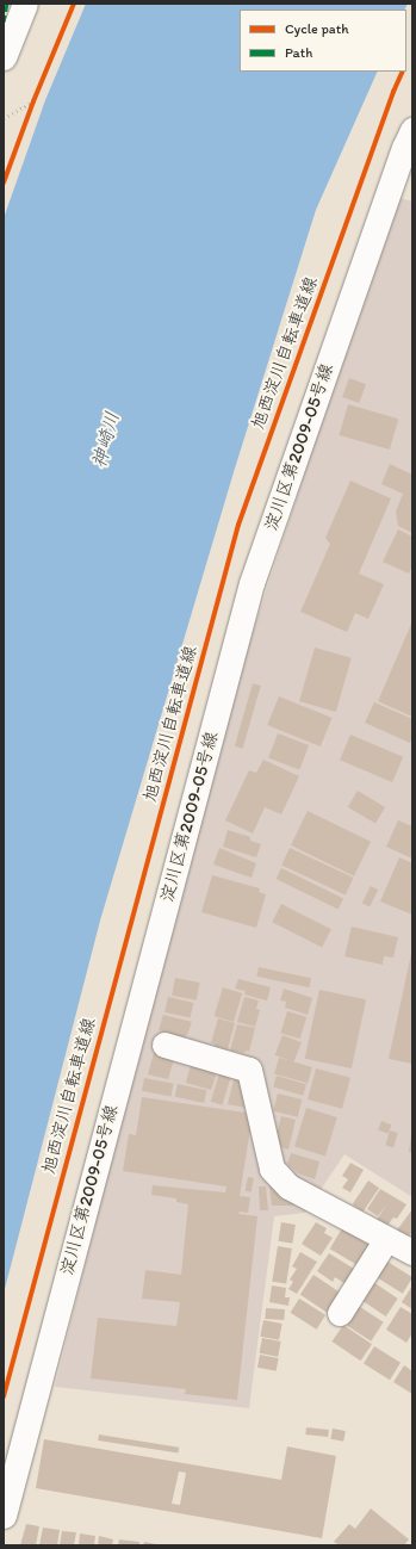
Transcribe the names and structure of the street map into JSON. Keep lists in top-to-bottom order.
{
  "streets": {
    "street": ["淀川区第2009-05号線"],
    "cycle path": ["旭西淀川自転車道線"]
  },
  "water": ["神崎川"],
  "legend": ["Cycle path", "Path"]
}
